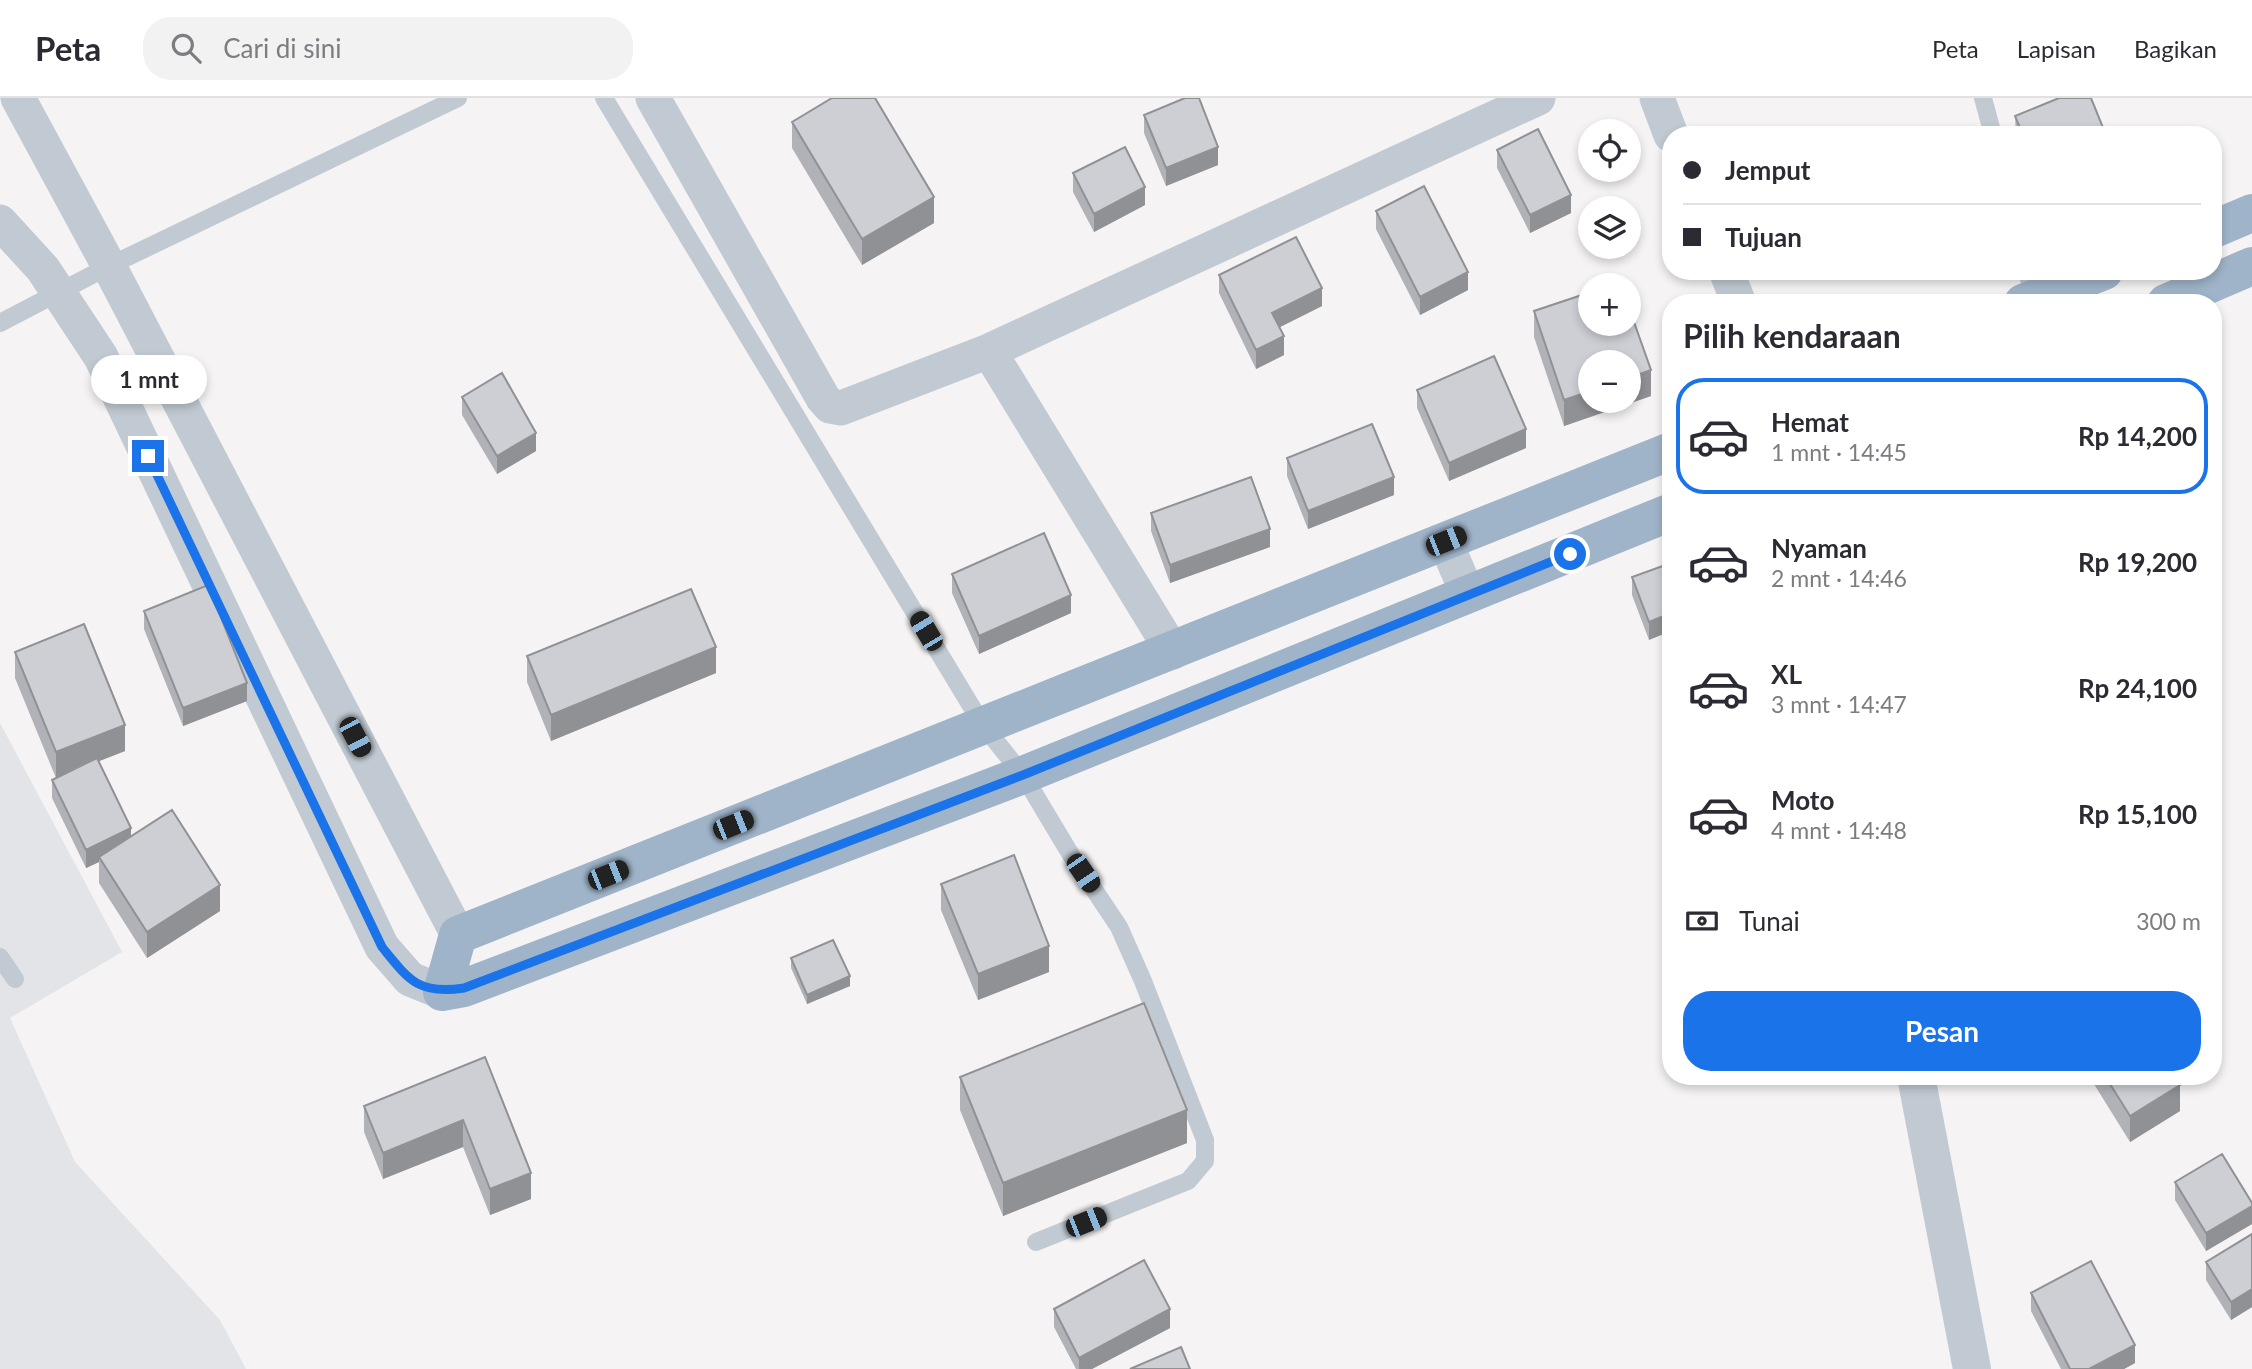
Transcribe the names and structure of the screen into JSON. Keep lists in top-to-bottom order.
{
  "page": {
    "header": "Peta",
    "search": "Cari di sini",
    "nav": ["Peta", "Lapisan", "Bagikan"],
    "map_buttons": ["+", "−"],
    "banner": ["Jemput", "Tujuan"],
    "heading": "Pilih kendaraan",
    "bubble": "1 mnt",
    "list": [
      {
        "name": "Hemat",
        "note": "1 mnt · 14:45",
        "value": "Rp 14,200"
      },
      {
        "name": "Nyaman",
        "note": "2 mnt · 14:46",
        "value": "Rp 19,200"
      },
      {
        "name": "XL",
        "note": "3 mnt · 14:47",
        "value": "Rp 24,100"
      },
      {
        "name": "Moto",
        "note": "4 mnt · 14:48",
        "value": "Rp 15,100"
      }
    ],
    "pay": ["Tunai", "300 m"],
    "buttons": "Pesan"
  }
}
